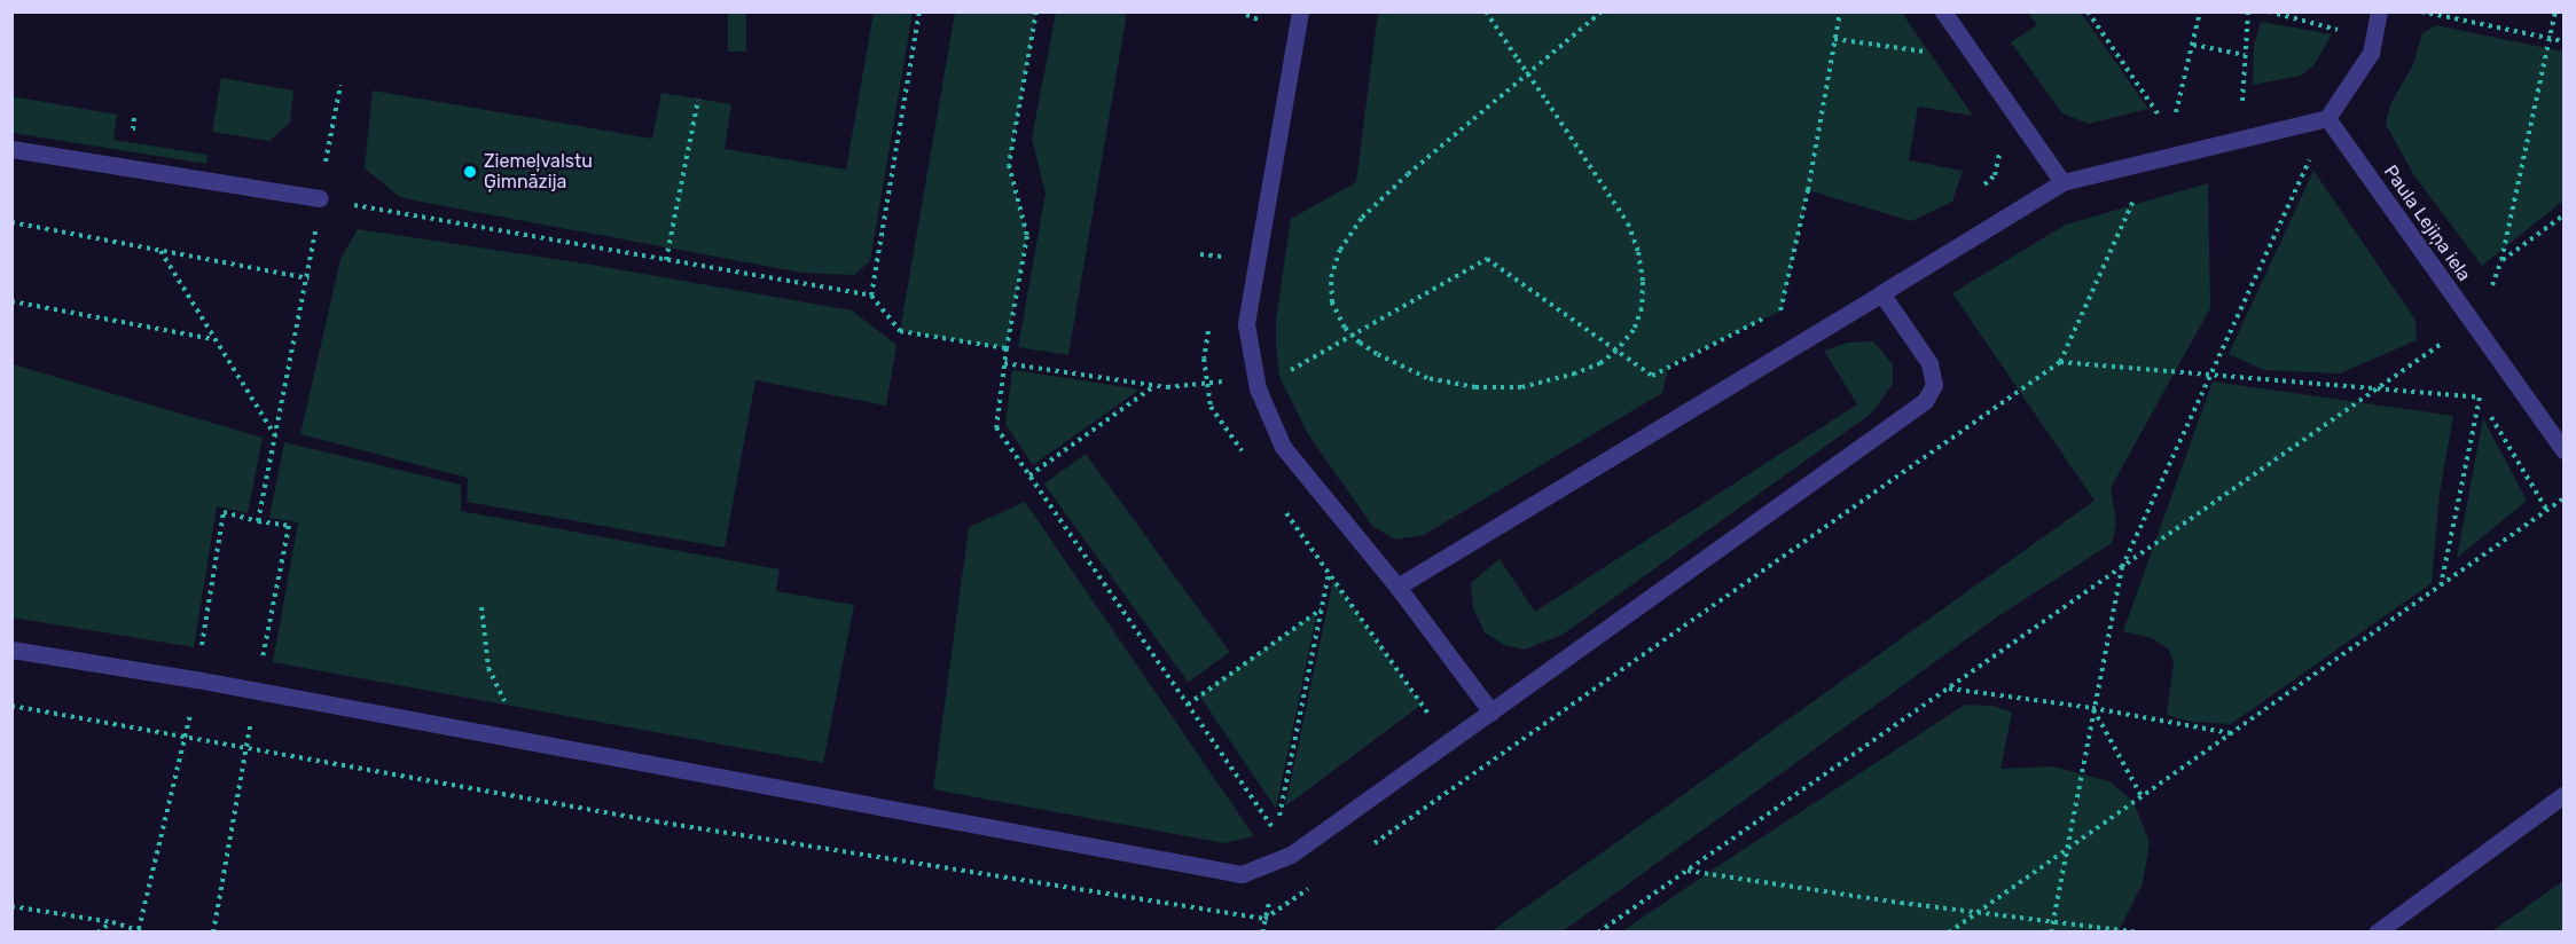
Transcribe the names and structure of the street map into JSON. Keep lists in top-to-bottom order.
{
  "streets": {
    "street": ["Paula Lejiņa iela"]
  },
  "places": ["Ziemeļvalstu Ģimnāzija"]
}
